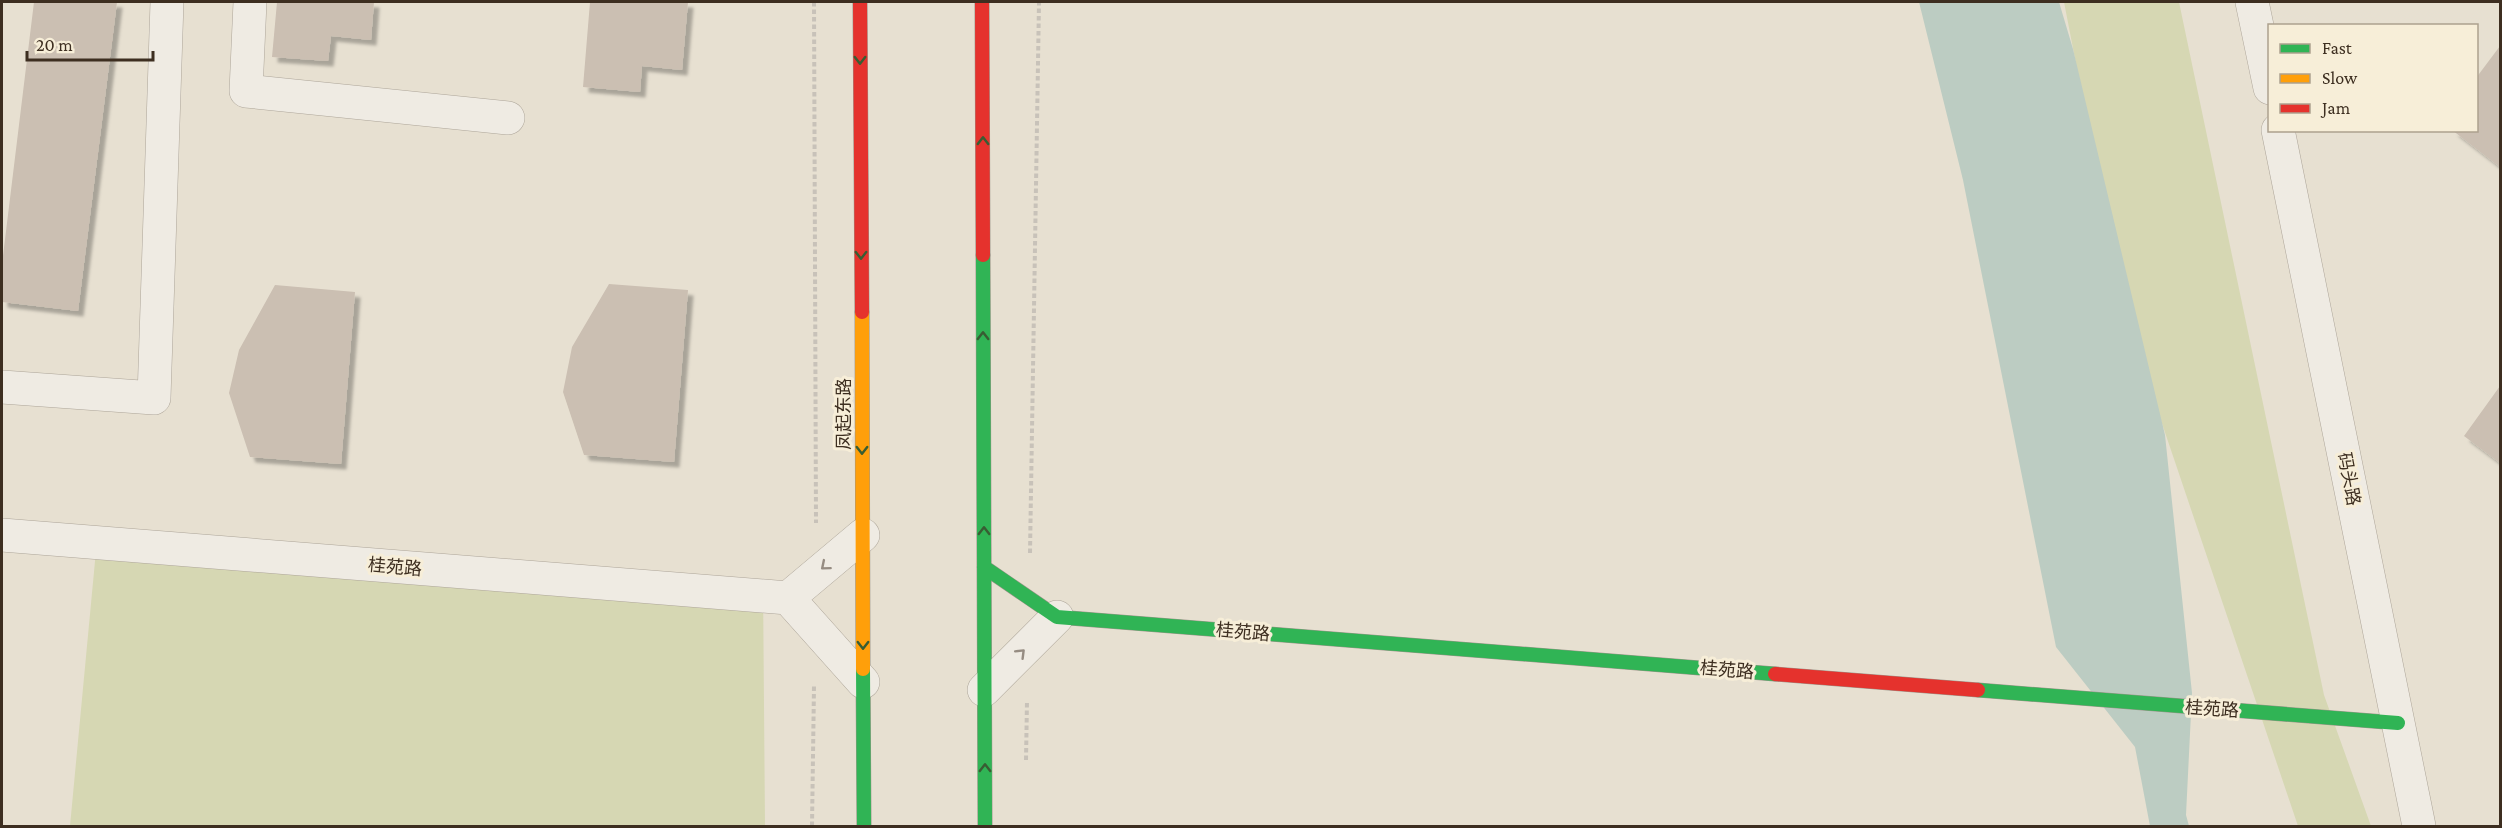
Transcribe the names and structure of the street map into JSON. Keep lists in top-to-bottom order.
{
  "streets": {
    "main road": ["凤起东路", "桂苑路"],
    "street": ["码头路"]
  },
  "crossings": [
    ["码头路", "桂苑路"]
  ],
  "legend": ["Fast", "Slow", "Jam"],
  "scale_bar": "20 m"
}
